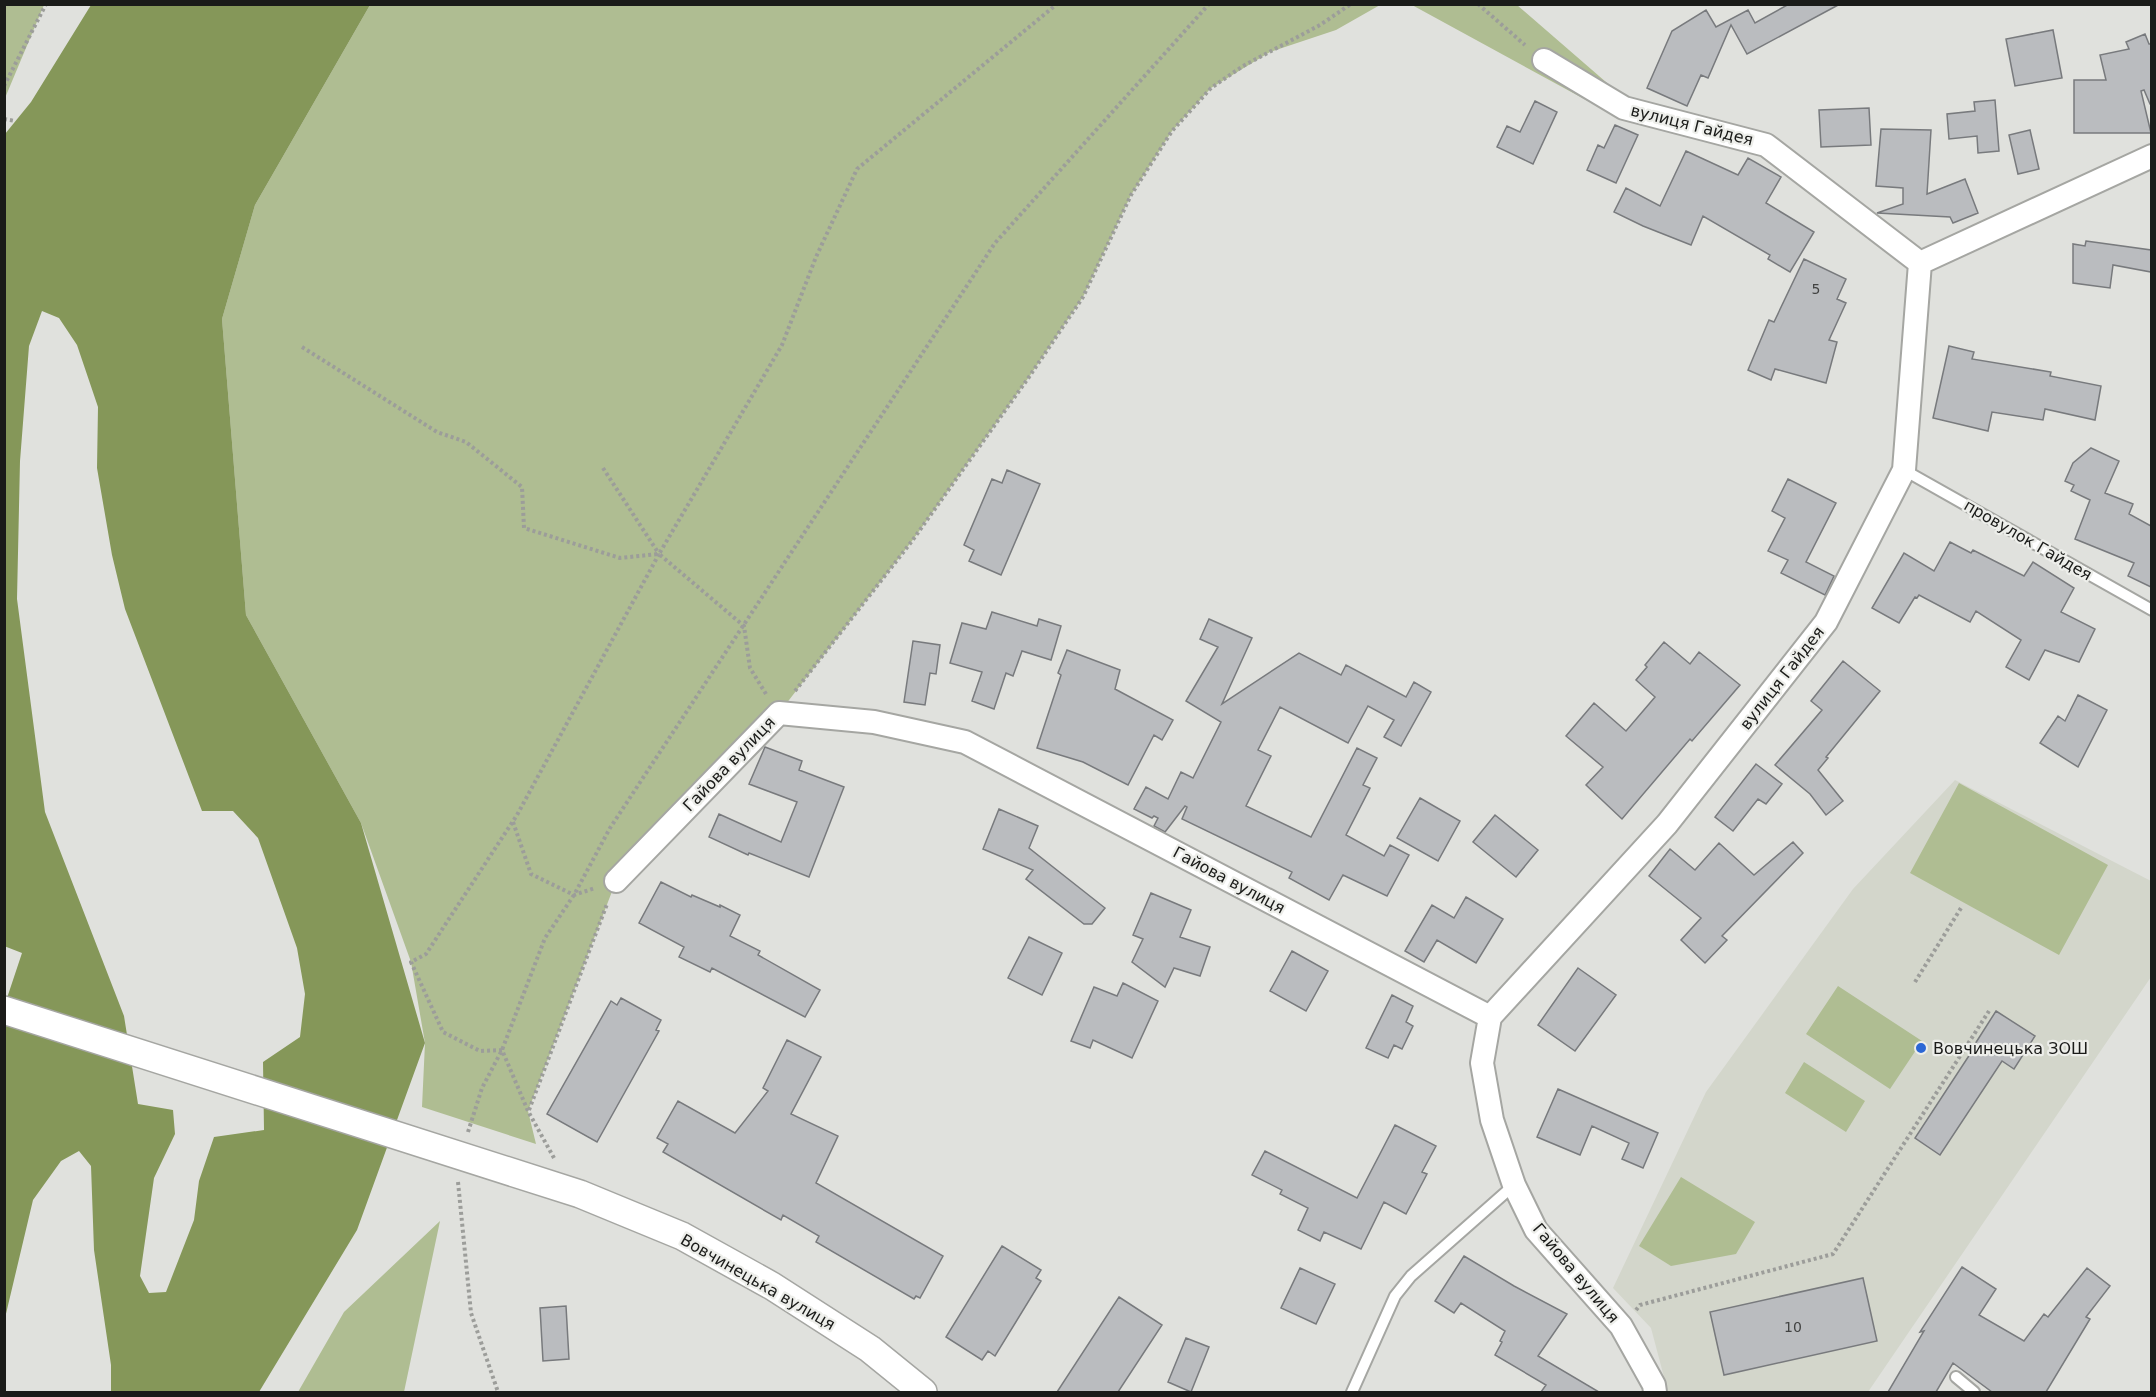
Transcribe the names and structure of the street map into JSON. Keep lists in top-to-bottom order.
{
  "streets": {
    "street": ["вулиця Гайдея", "Гайова вулиця", "Вовчинецька вулиця"],
    "lane": ["провулок Гайдея"]
  },
  "crossings": [
    ["вулиця Гайдея", "провулок Гайдея"],
    ["вулиця Гайдея", "Гайова вулиця"]
  ],
  "places": ["Вовчинецька ЗОШ"],
  "house_numbers": ["5", "10"]
}
